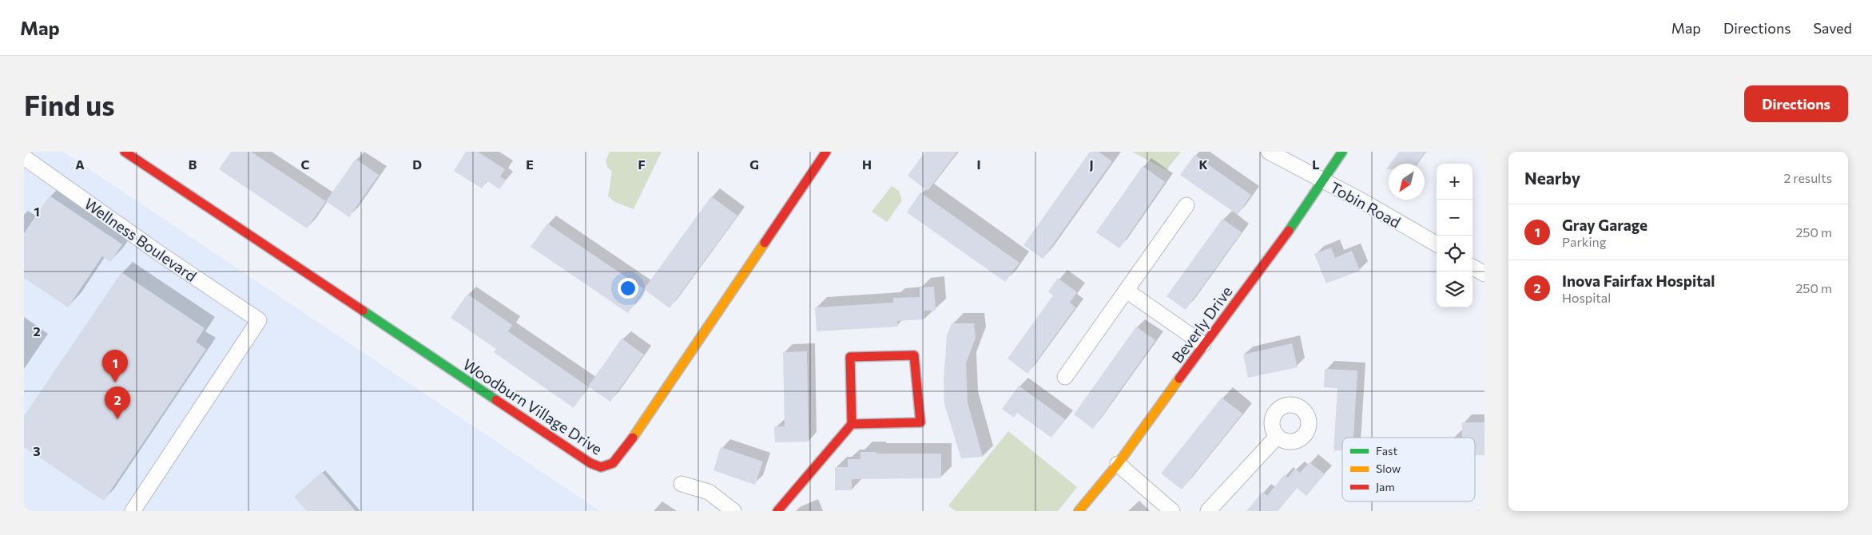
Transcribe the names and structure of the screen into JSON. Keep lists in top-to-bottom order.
{
  "streets": {
    "street": [
      "Tobin Road",
      "Wellness Boulevard",
      "Beverly Drive",
      "Woodburn Village Drive"
    ]
  },
  "crossings": [
    ["Tobin Road", "Beverly Drive"]
  ],
  "legend": ["Fast", "Slow", "Jam"],
  "north": "bottom left",
  "page": {
    "header": "Map",
    "nav": ["Map", "Directions", "Saved"],
    "buttons": "Directions",
    "title": "Find us",
    "heading": ["Nearby", "2 results"],
    "map_buttons": ["+", "−"],
    "list": [
      {
        "mark": "1",
        "name": "Gray Garage",
        "note": "Parking",
        "value": "250 m"
      },
      {
        "mark": "2",
        "name": "Inova Fairfax Hospital",
        "note": "Hospital",
        "value": "250 m"
      }
    ],
    "pins": ["1", "2"]
  },
  "grid": {
    "columns": [
      "A",
      "B",
      "C",
      "D",
      "E",
      "F",
      "G",
      "H",
      "I",
      "J",
      "K",
      "L"
    ],
    "rows": ["1", "2", "3"]
  }
}
